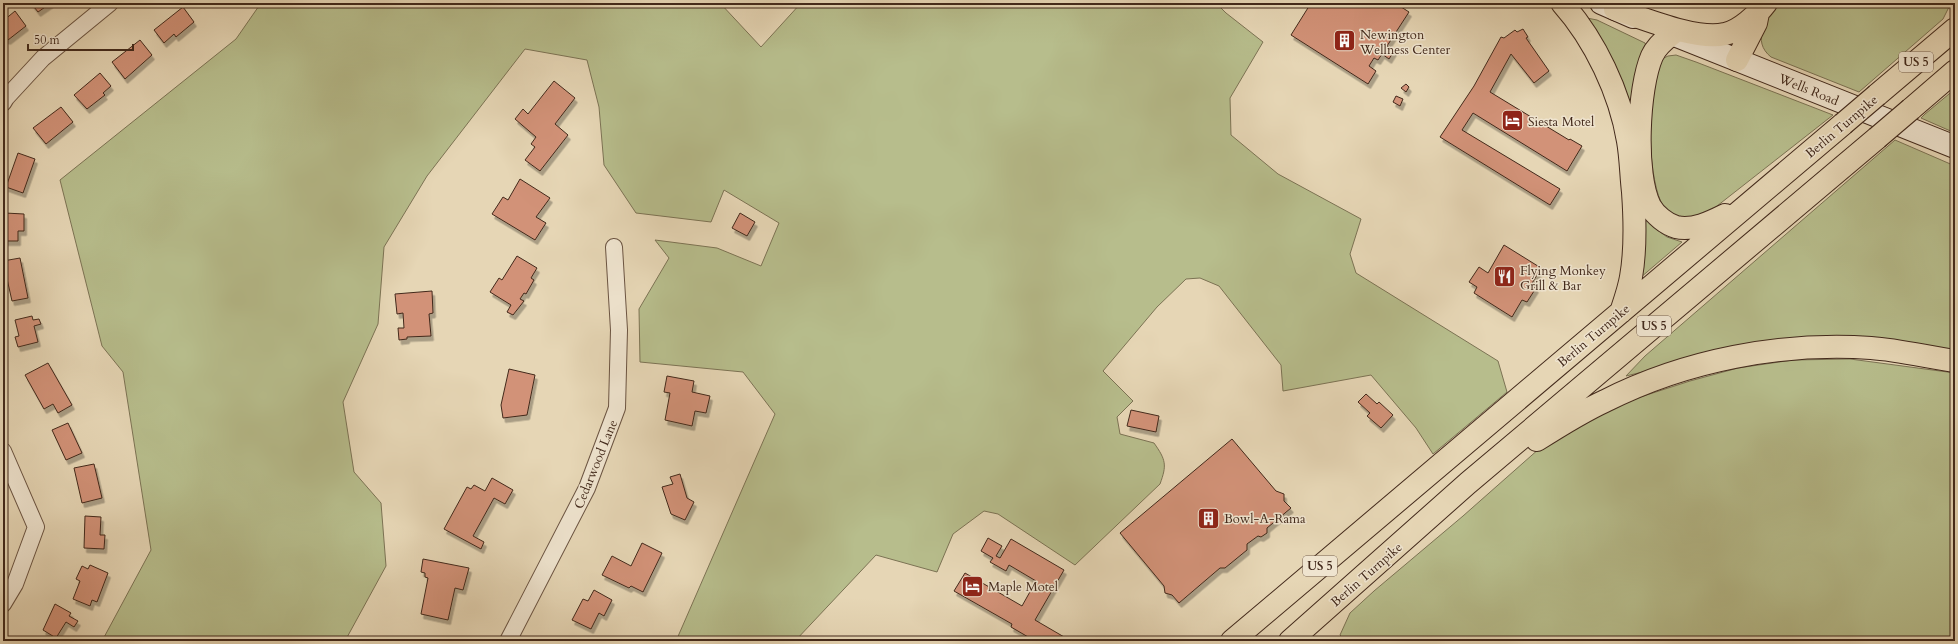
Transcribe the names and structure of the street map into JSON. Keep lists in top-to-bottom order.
{
  "streets": {
    "highway": ["US 5", "Berlin Turnpike"],
    "main road": ["Wells Road"],
    "street": ["Cedarwood Lane"]
  },
  "places": {
    "building": ["Newington Wellness Center", "Bowl-A-Rama"],
    "hotel": ["Siesta Motel", "Maple Motel"],
    "restaurant": ["Flying Monkey Grill & Bar"]
  },
  "scale_bar": "50 m"
}
